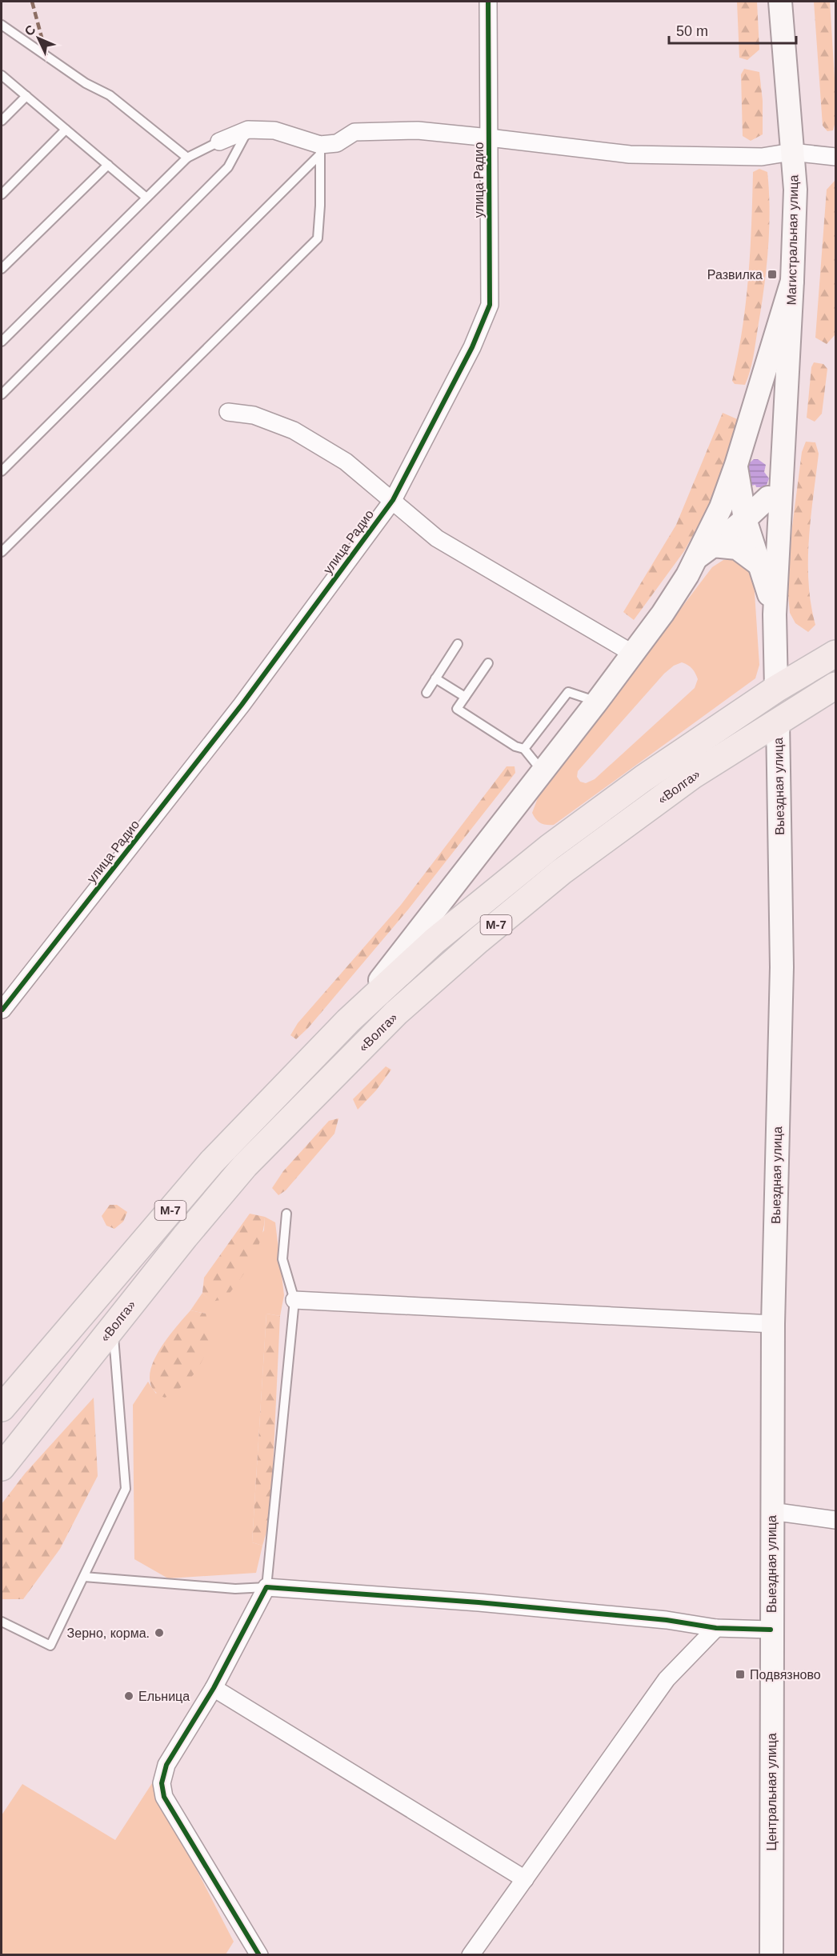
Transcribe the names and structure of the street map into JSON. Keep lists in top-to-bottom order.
{
  "streets": {
    "highway": ["«Волга»", "М-7"],
    "main road": ["Магистральная улица", "Выездная улица", "Центральная улица"],
    "street": ["улица Радио"]
  },
  "crossings": [
    ["«Волга»", "Выездная улица"],
    ["Выездная улица", "Центральная улица"]
  ],
  "places": {
    "transit": ["Развилка", "Подвязново"],
    "other": ["Зерно, корма.", "Ельница"]
  },
  "scale_bar": "50 m",
  "north": "top left"
}
